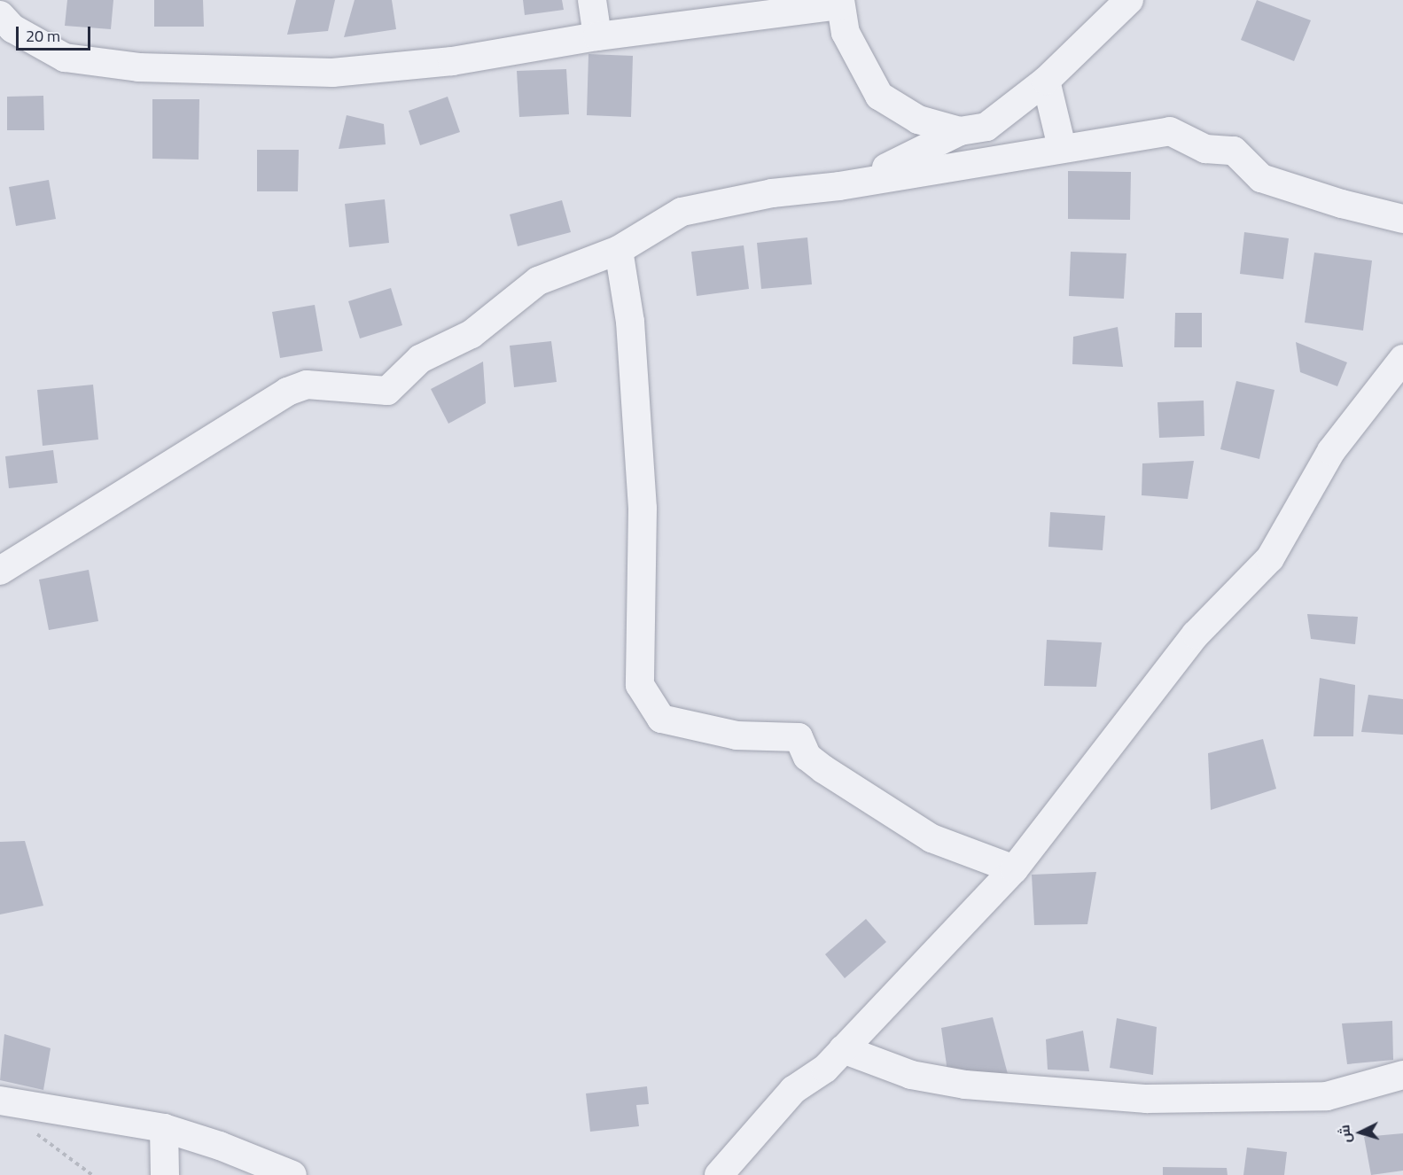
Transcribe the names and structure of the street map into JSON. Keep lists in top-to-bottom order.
{
  "scale_bar": "20 m",
  "north": "left"
}
